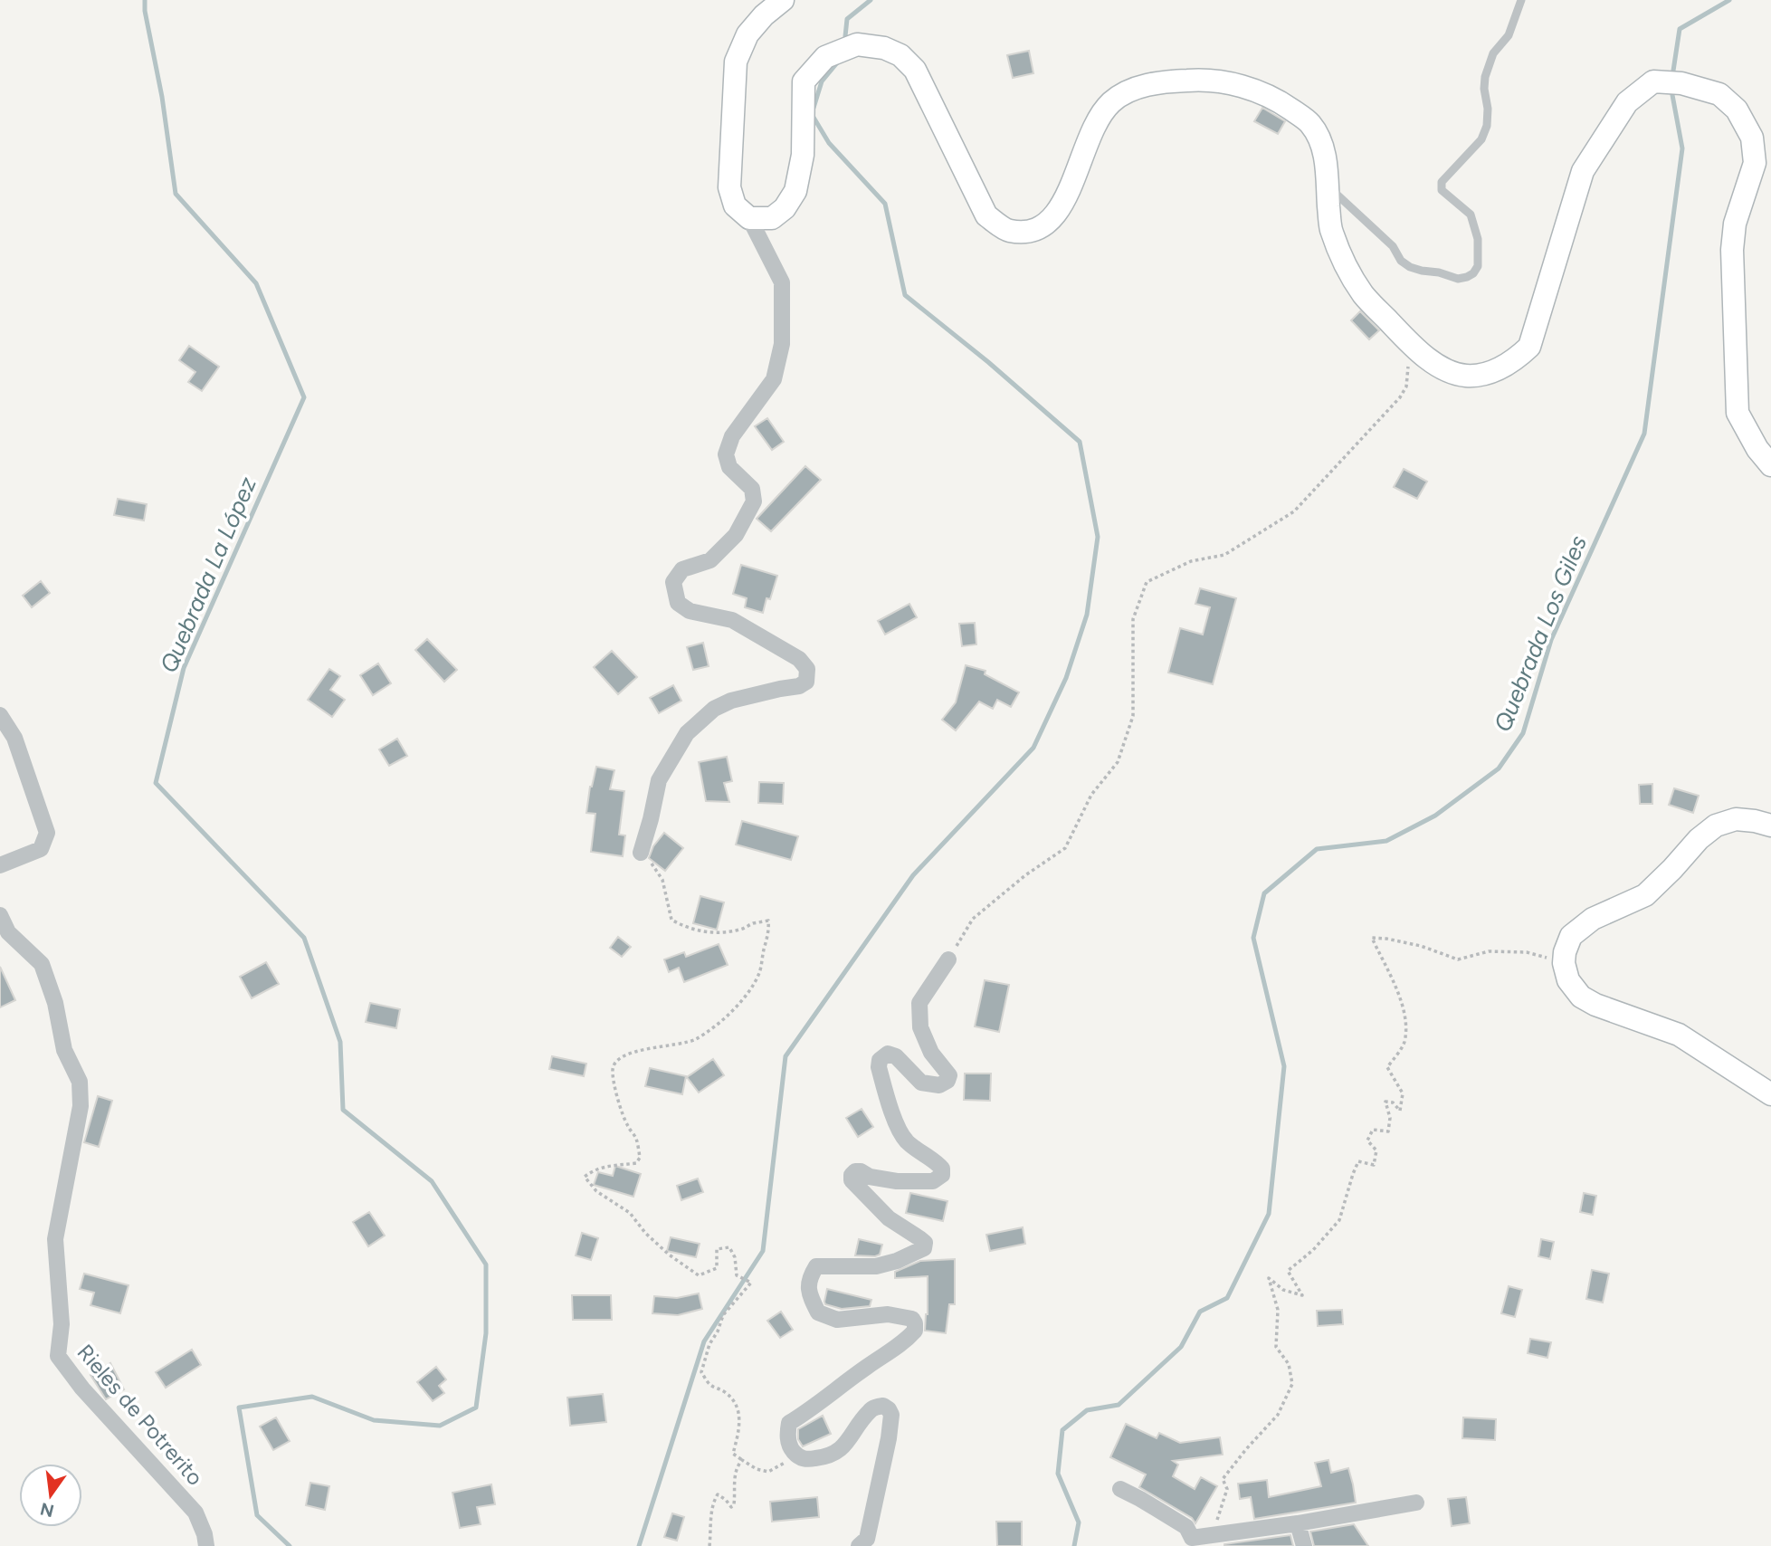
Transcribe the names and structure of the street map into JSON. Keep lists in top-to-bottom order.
{
  "streets": {
    "street": ["Rieles de Potrerito"]
  },
  "water": ["Quebrada La López", "Quebrada Los Giles"],
  "north": "bottom"
}
